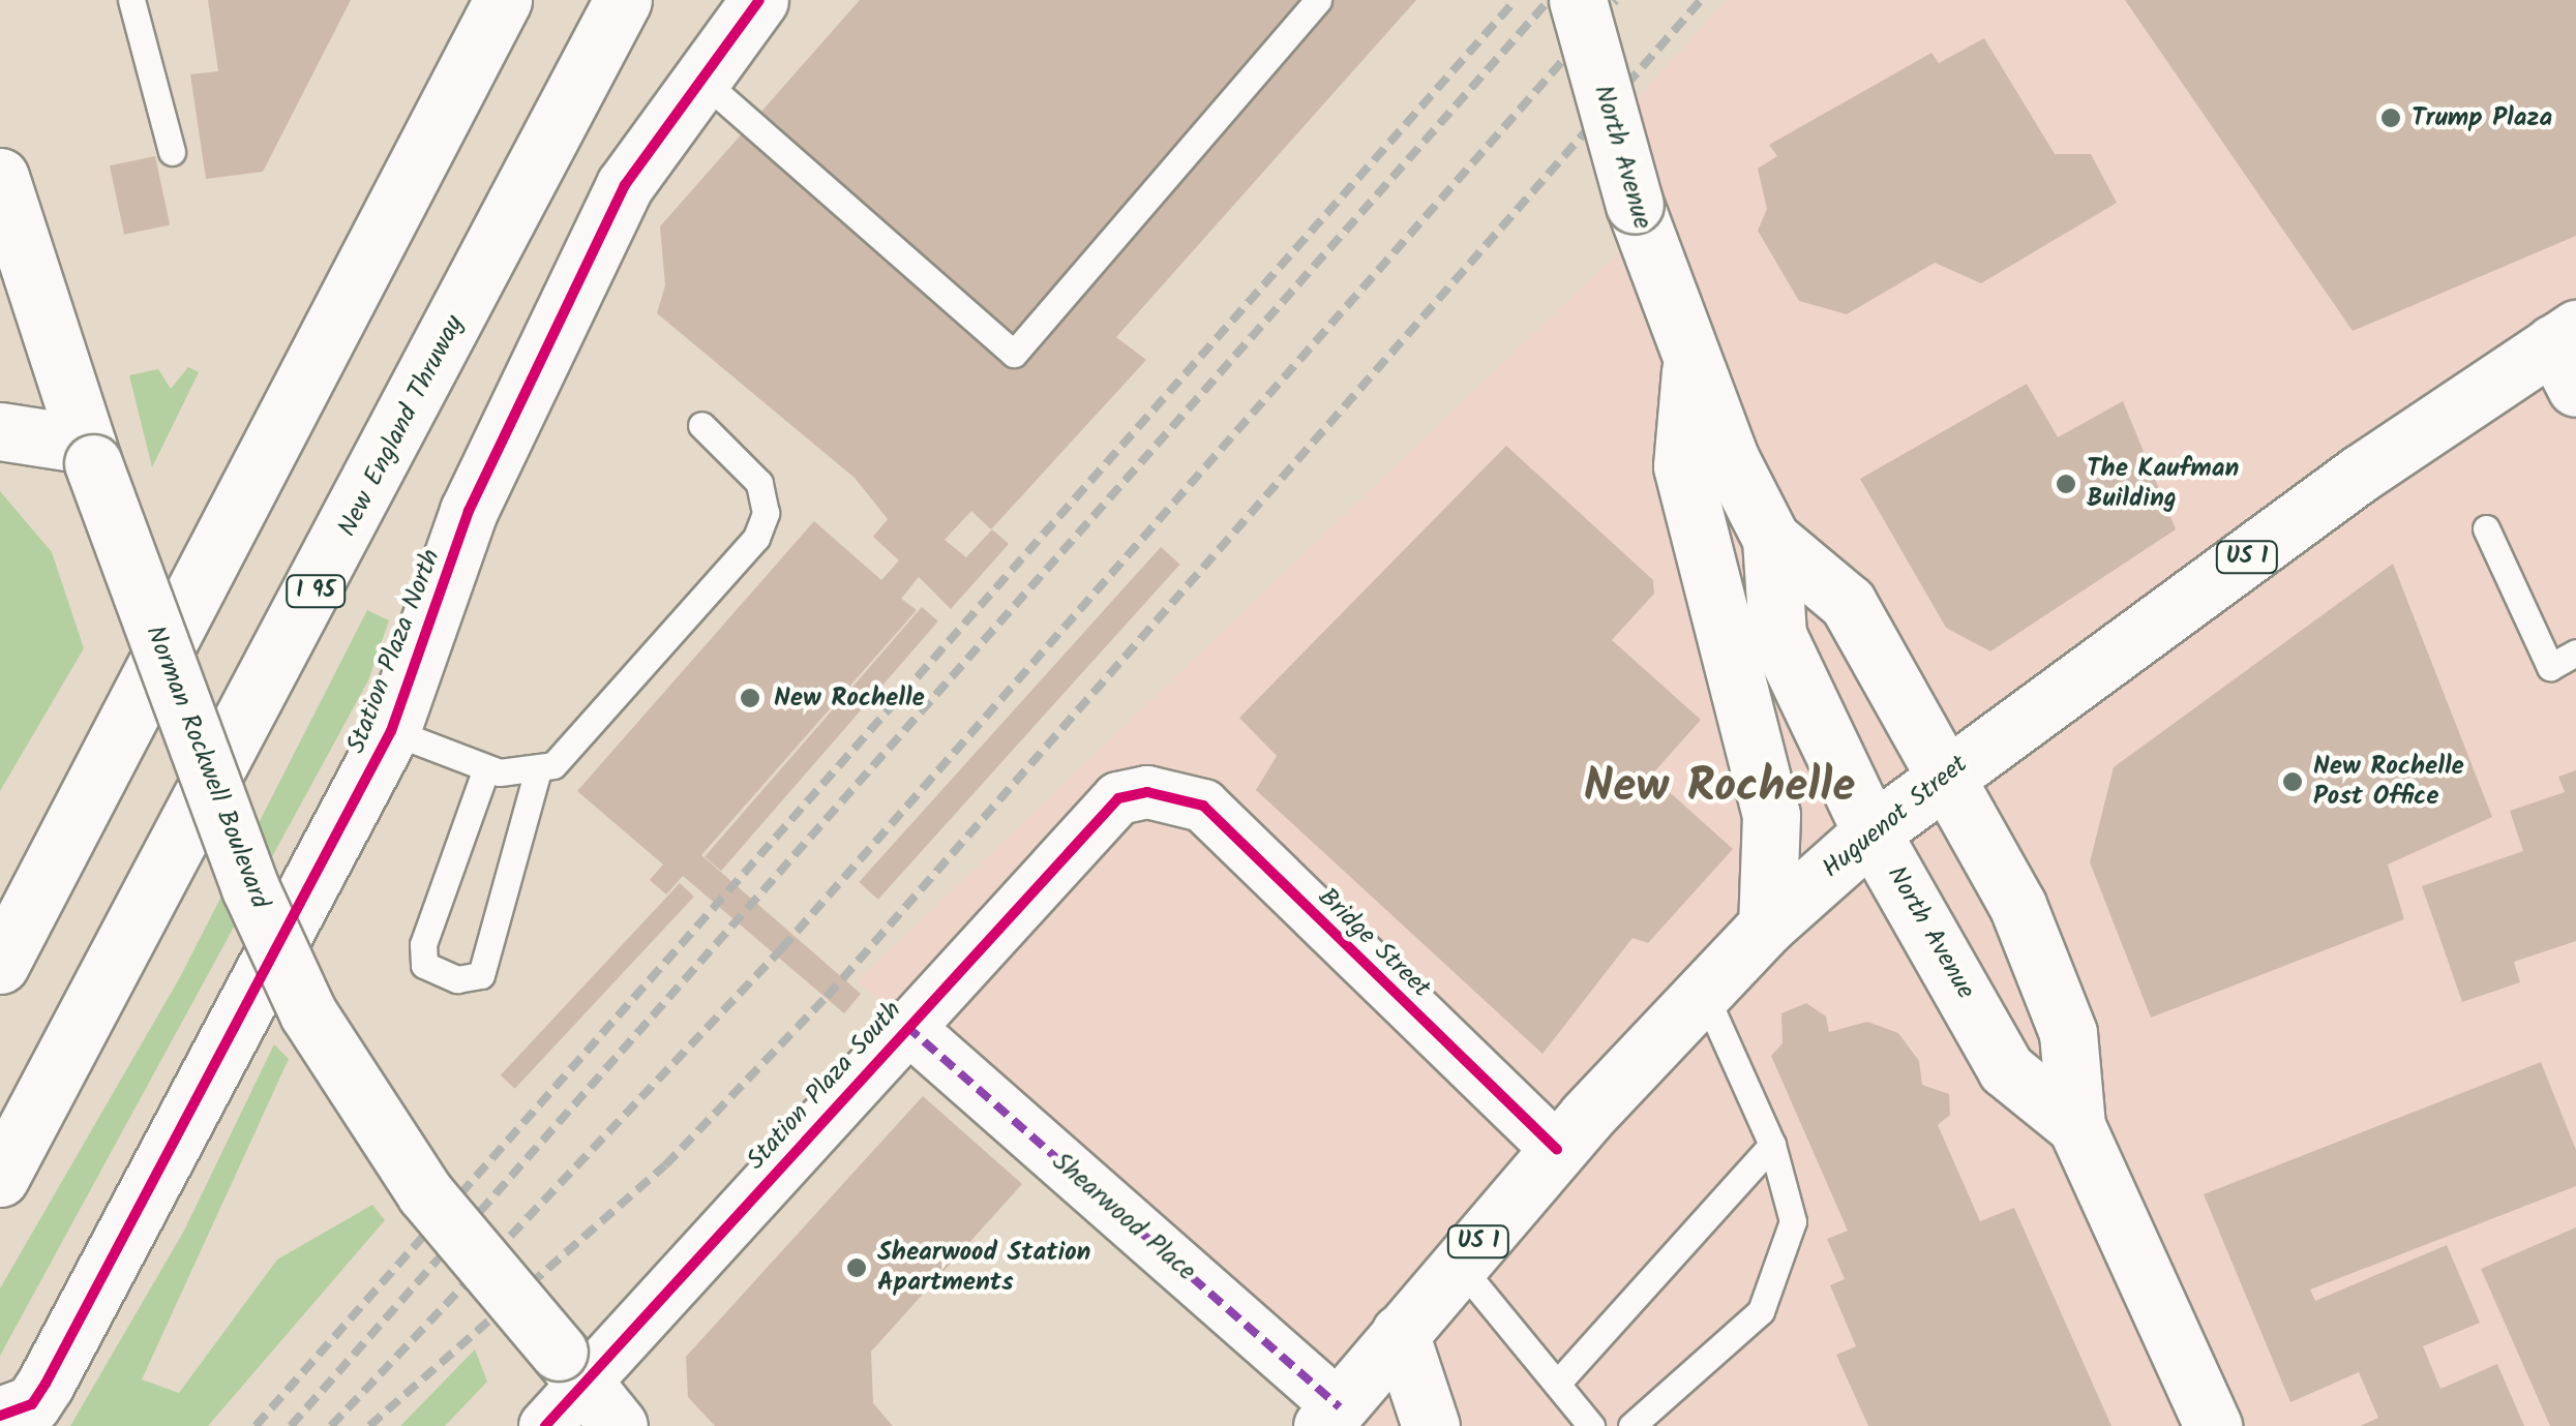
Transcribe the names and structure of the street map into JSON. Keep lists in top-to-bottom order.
{
  "streets": {
    "main road": [
      "North Avenue",
      "New England Thruway",
      "US 1",
      "I 95",
      "Station Plaza North",
      "Norman Rockwell Boulevard",
      "Huguenot Street"
    ],
    "street": ["Bridge Street", "Station Plaza South", "Shearwood Place"]
  },
  "crossings": [
    ["North Avenue", "Huguenot Street"],
    ["Norman Rockwell Boulevard", "Station Plaza South"],
    ["Huguenot Street", "Bridge Street"],
    ["Huguenot Street", "Shearwood Place"],
    ["Bridge Street", "Station Plaza South"],
    ["Station Plaza South", "Shearwood Place"]
  ],
  "districts": ["New Rochelle"],
  "places": [
    "Trump Plaza",
    "The Kaufman Building",
    "New Rochelle",
    "New Rochelle Post Office",
    "Shearwood Station Apartments"
  ]
}
